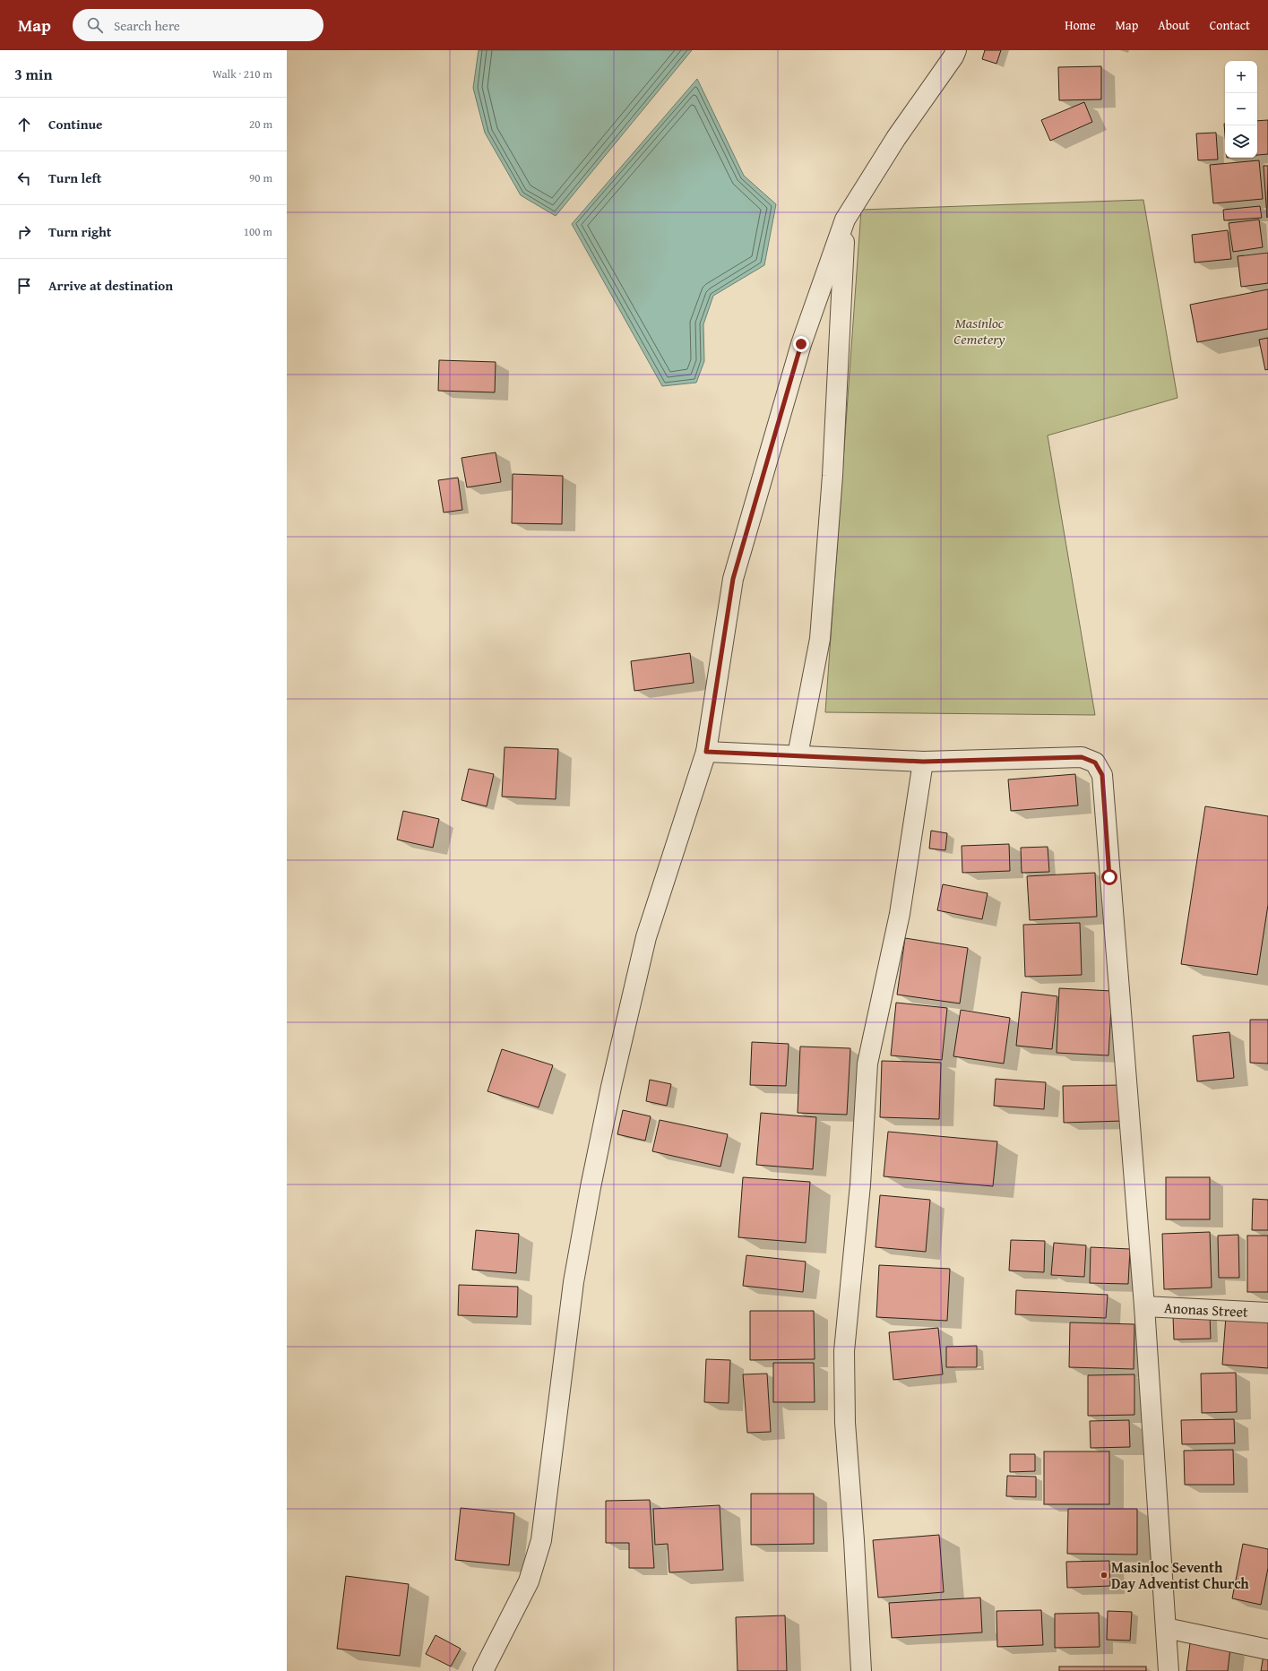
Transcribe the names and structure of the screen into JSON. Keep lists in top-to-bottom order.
{
  "streets": {
    "street": ["Anonas Street"]
  },
  "parks": ["Masinloc Cemetery"],
  "places": ["Masinloc Seventh Day Adventist Church"],
  "page": {
    "header": "Map",
    "search": "Search here",
    "nav": [
      "Home",
      "Map",
      "About",
      "Contact"
    ],
    "heading": ["3 min", "Walk · 210 m"],
    "map_buttons": ["+", "−"],
    "list": [
      ["Continue", "20 m"],
      ["Turn left", "90 m"],
      ["Turn right", "100 m"],
      "Arrive at destination"
    ]
  }
}
